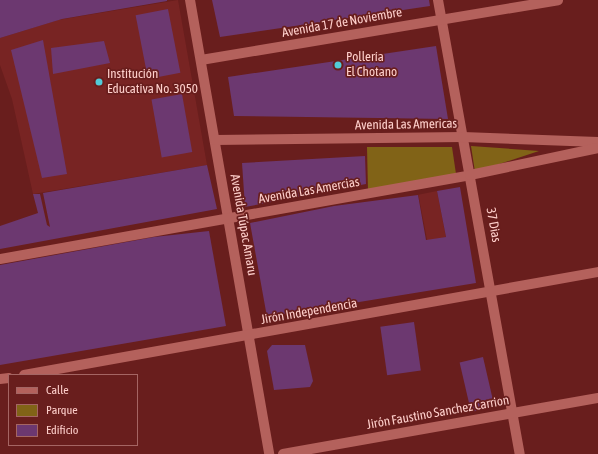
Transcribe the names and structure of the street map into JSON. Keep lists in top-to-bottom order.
{
  "streets": {
    "street": [
      "Avenida 17 de Noviembre",
      "Avenida Las Americas",
      "Avenida Las Amercias",
      "Avenida Túpac Amaru",
      "37 Dias",
      "Jirón Independencia",
      "Jirón Faustino Sanchez Carrion"
    ]
  },
  "crossings": [
    ["Avenida 17 de Noviembre", "Avenida Túpac Amaru"],
    ["Avenida 17 de Noviembre", "37 Dias"],
    ["Avenida Las Americas", "Avenida Túpac Amaru"],
    ["Avenida Las Americas", "37 Dias"],
    ["Avenida Las Amercias", "Avenida Túpac Amaru"],
    ["Avenida Las Amercias", "37 Dias"],
    ["Avenida Túpac Amaru", "Jirón Independencia"],
    ["37 Dias", "Jirón Independencia"],
    ["37 Dias", "Jirón Faustino Sanchez Carrion"]
  ],
  "places": ["Pollería El Chotano", "Institución Educativa No. 3050"],
  "legend": ["Calle", "Parque", "Edificio"]
}
